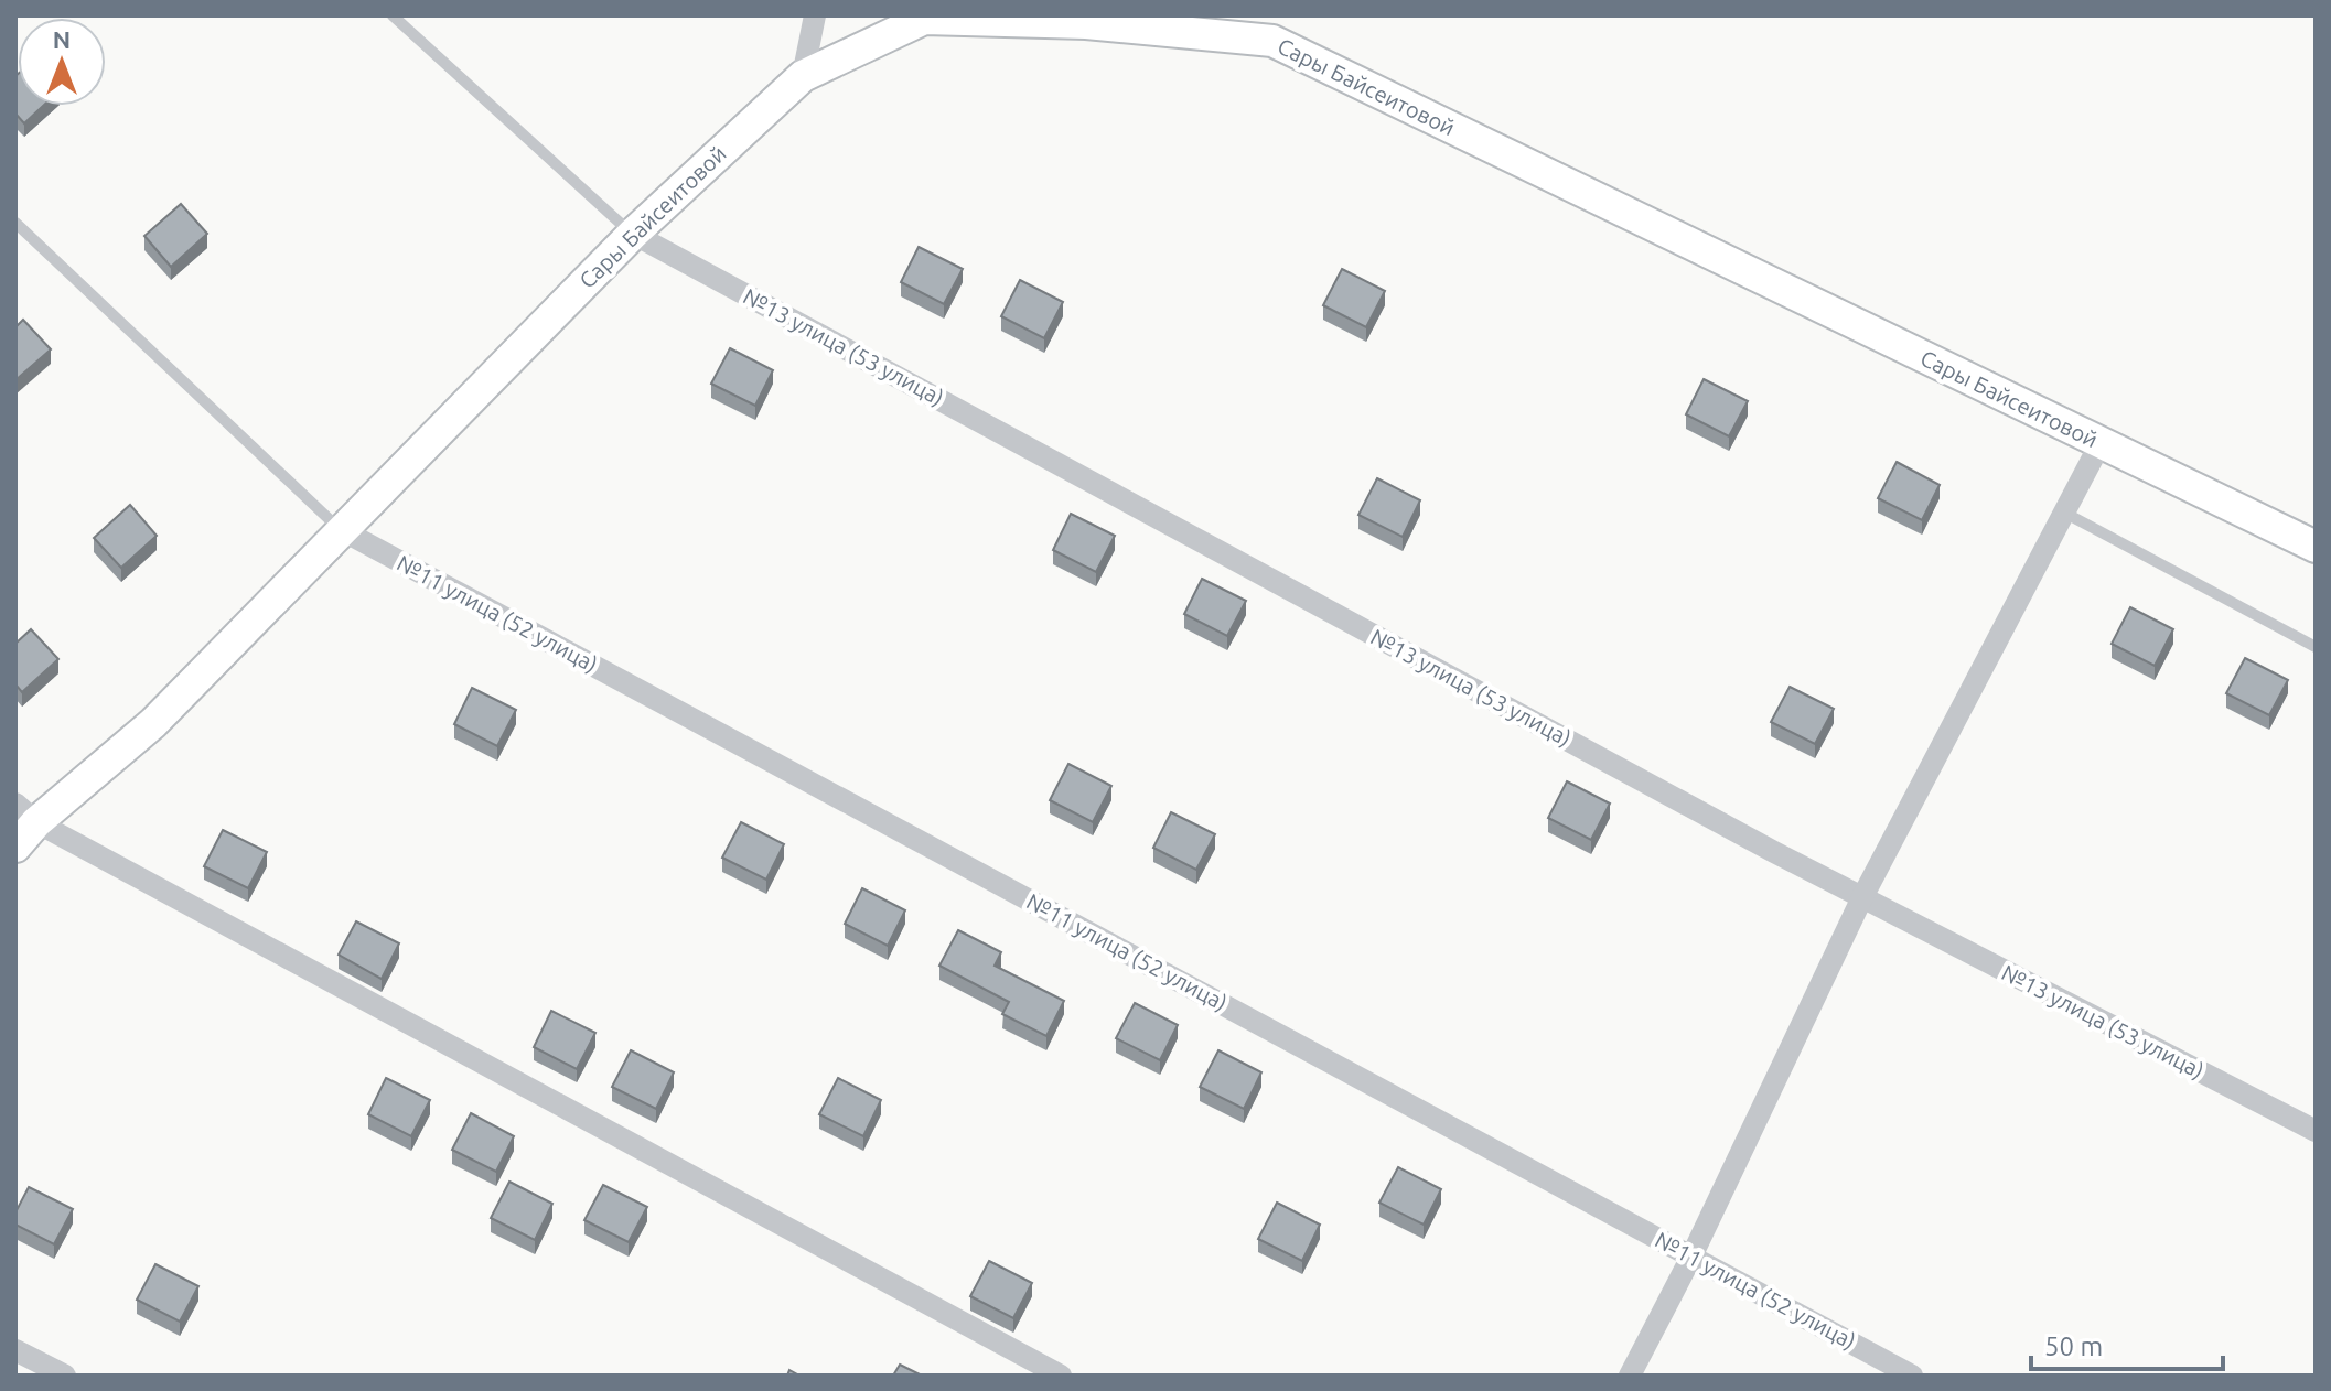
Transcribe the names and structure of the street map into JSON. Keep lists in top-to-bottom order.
{
  "streets": {
    "street": ["Сары Байсеитовой", "№13 улица (53 улица)", "№11 улица (52 улица)"]
  },
  "crossings": [
    ["Сары Байсеитовой", "№13 улица (53 улица)"],
    ["Сары Байсеитовой", "№11 улица (52 улица)"]
  ],
  "scale_bar": "50 m",
  "north": "top"
}
